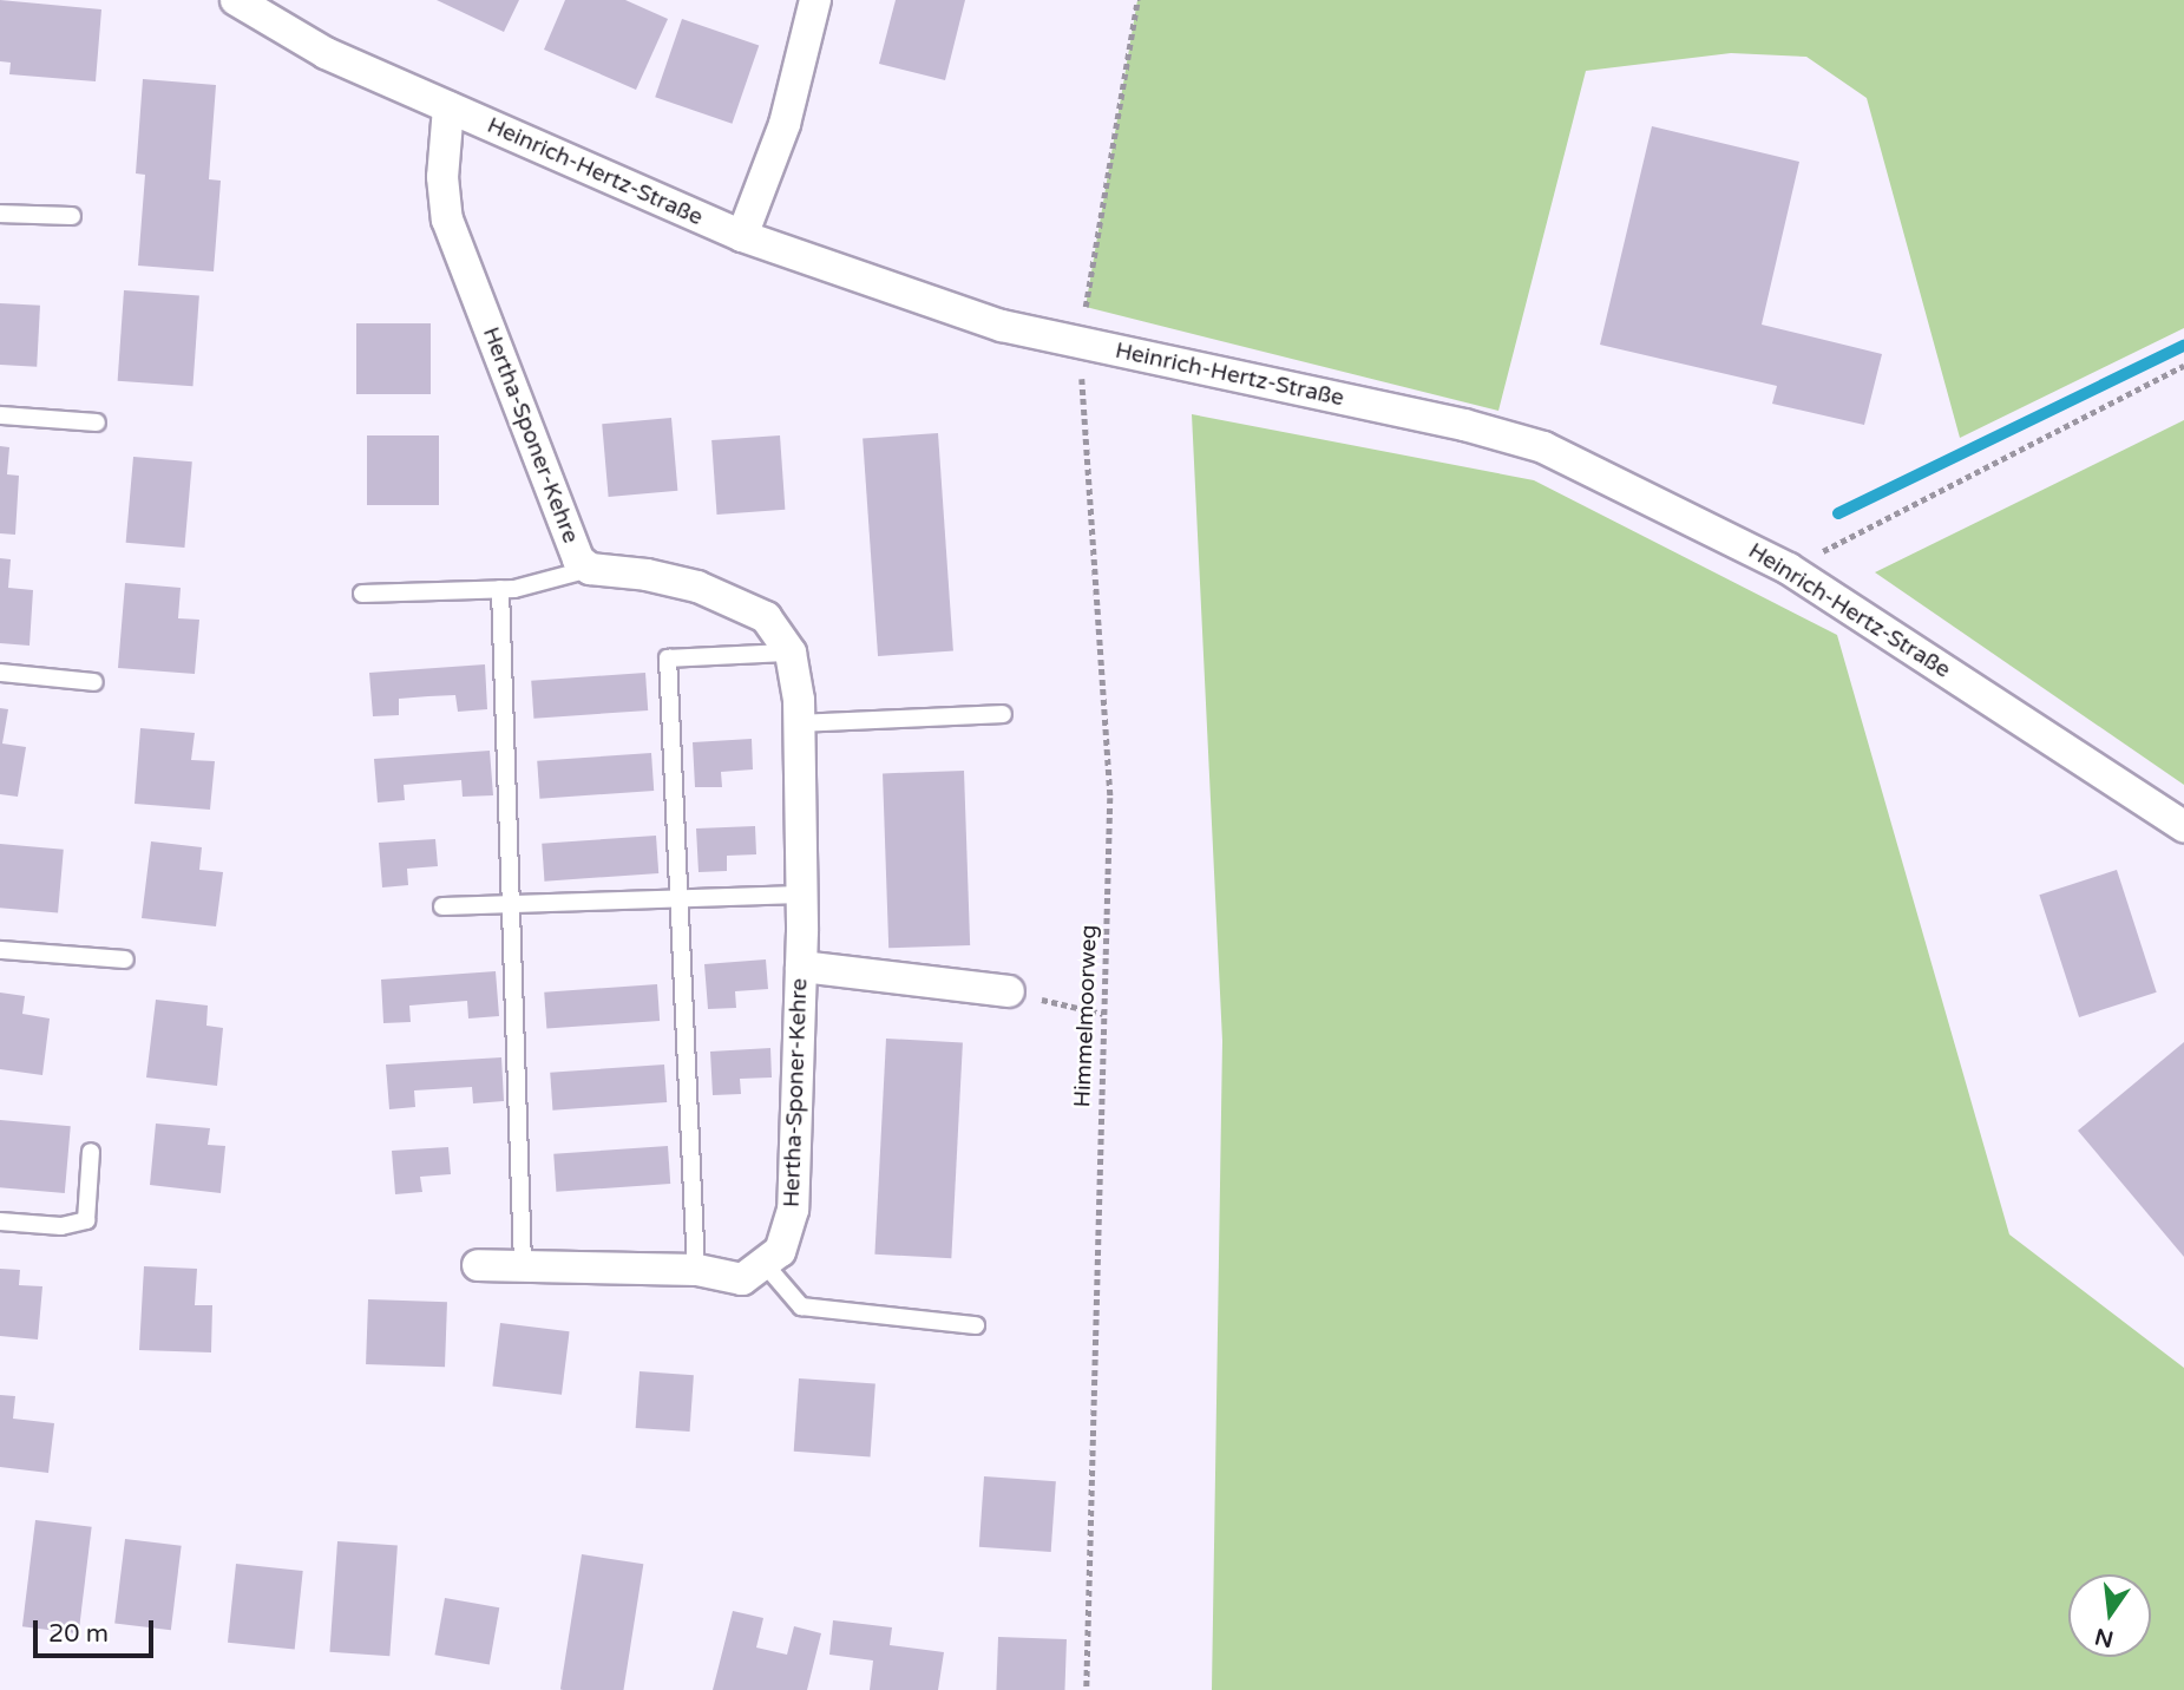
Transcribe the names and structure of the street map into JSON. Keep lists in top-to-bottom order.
{
  "streets": {
    "street": ["Heinrich-Hertz-Straße", "Hertha-Sponer-Kehre"],
    "path": ["Himmelmoorweg"]
  },
  "crossings": [
    ["Heinrich-Hertz-Straße", "Hertha-Sponer-Kehre"],
    ["Heinrich-Hertz-Straße", "Himmelmoorweg"]
  ],
  "scale_bar": "20 m",
  "north": "bottom"
}
